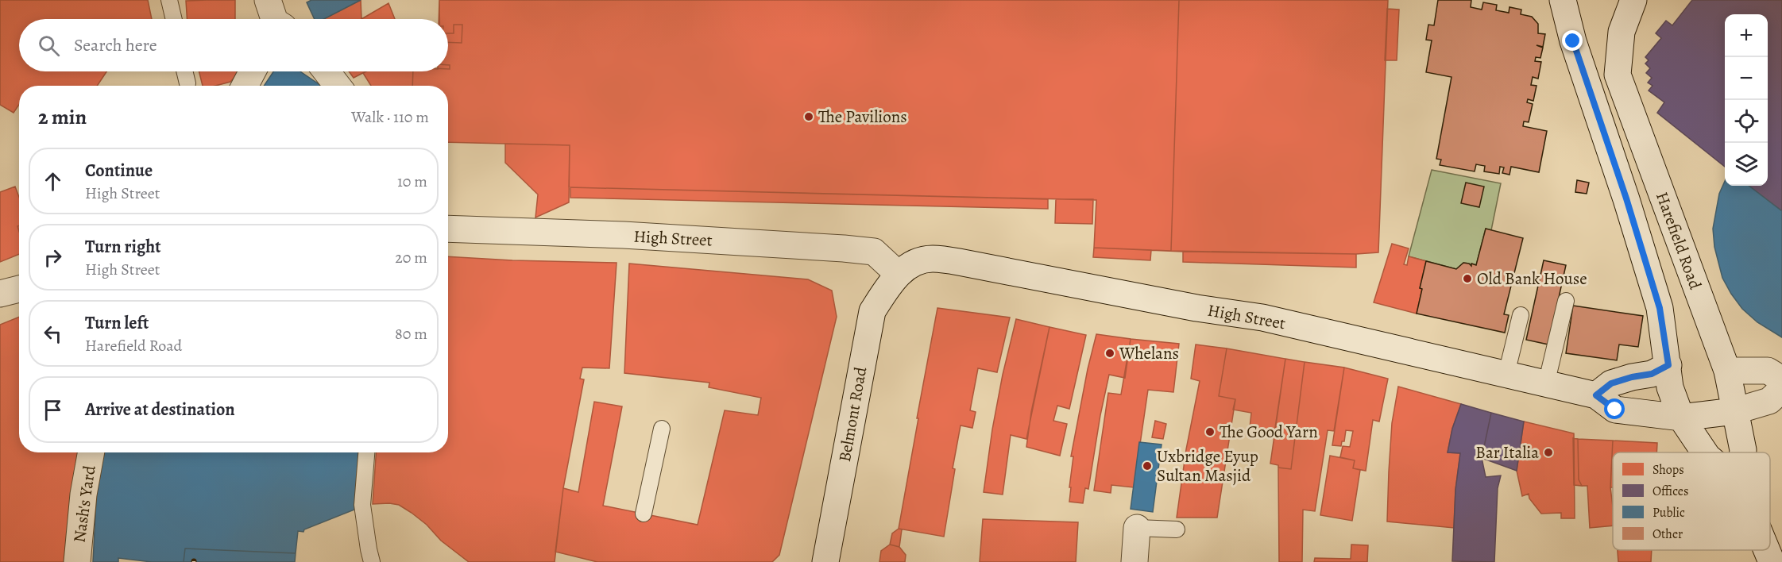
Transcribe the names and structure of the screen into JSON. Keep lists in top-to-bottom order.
{
  "streets": {
    "street": [
      "High Street",
      "Harefield Road",
      "Belmont Road",
      "Nash's Yard"
    ]
  },
  "crossings": [
    ["High Street", "Harefield Road"],
    ["High Street", "Belmont Road"]
  ],
  "places": [
    "The Pavilions",
    "Old Bank House",
    "Whelans",
    "The Good Yarn",
    "Bar Italia",
    "Uxbridge Eyup Sultan Masjid"
  ],
  "legend": [
    "Shops",
    "Offices",
    "Public",
    "Other"
  ],
  "page": {
    "map_buttons": ["+", "−"],
    "search": "Search here",
    "heading": ["2 min", "Walk · 110 m"],
    "list": [
      ["Continue", "High Street", "10 m"],
      ["Turn right", "High Street", "20 m"],
      ["Turn left", "Harefield Road", "80 m"],
      "Arrive at destination"
    ]
  }
}
